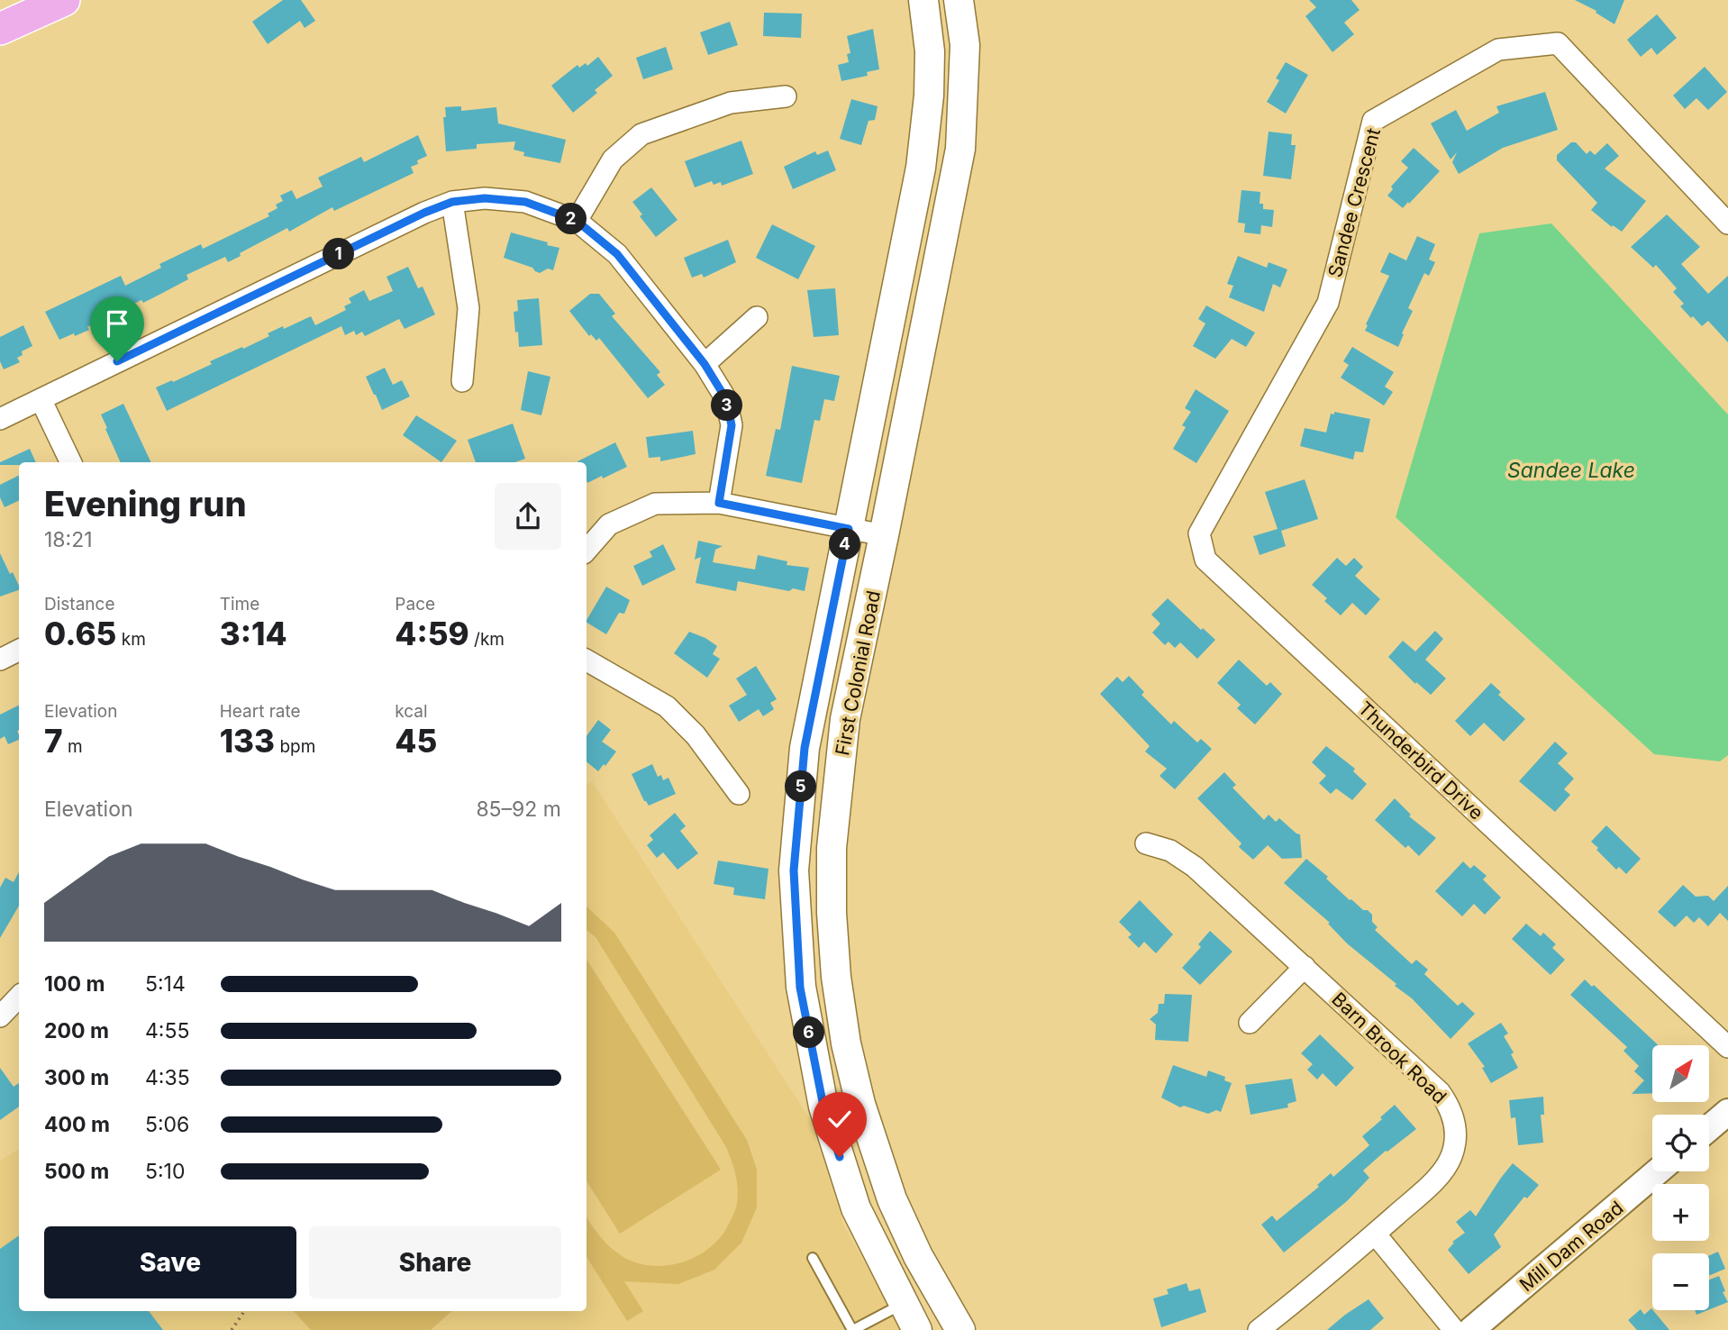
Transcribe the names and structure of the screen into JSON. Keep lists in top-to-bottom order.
{
  "streets": {
    "main road": ["First Colonial Road"],
    "street": [
      "Sandee Crescent",
      "Thunderbird Drive",
      "Barn Brook Road",
      "Mill Dam Road"
    ]
  },
  "crossings": [
    ["Sandee Crescent", "Thunderbird Drive"]
  ],
  "water": ["Sandee Lake"],
  "north": "top right",
  "page": {
    "pins": [
      "2",
      "1",
      "3",
      "4",
      "5",
      "6"
    ],
    "heading": ["Evening run", "18:21"],
    "stats": [
      ["Distance", "0.65 km"],
      ["Time", "3:14"],
      ["Pace", "4:59 /km"],
      ["Elevation", "7 m"],
      ["Heart rate", "133 bpm"],
      ["kcal", "45"]
    ],
    "chart": ["Elevation", "85–92 m"],
    "list": [
      {
        "name": "100 m",
        "note": "5:14"
      },
      {
        "name": "200 m",
        "note": "4:55"
      },
      {
        "name": "300 m",
        "note": "4:35"
      },
      {
        "name": "400 m",
        "note": "5:06"
      },
      {
        "name": "500 m",
        "note": "5:10"
      }
    ],
    "map_buttons": ["+", "−"],
    "buttons": ["Save", "Share"]
  }
}
